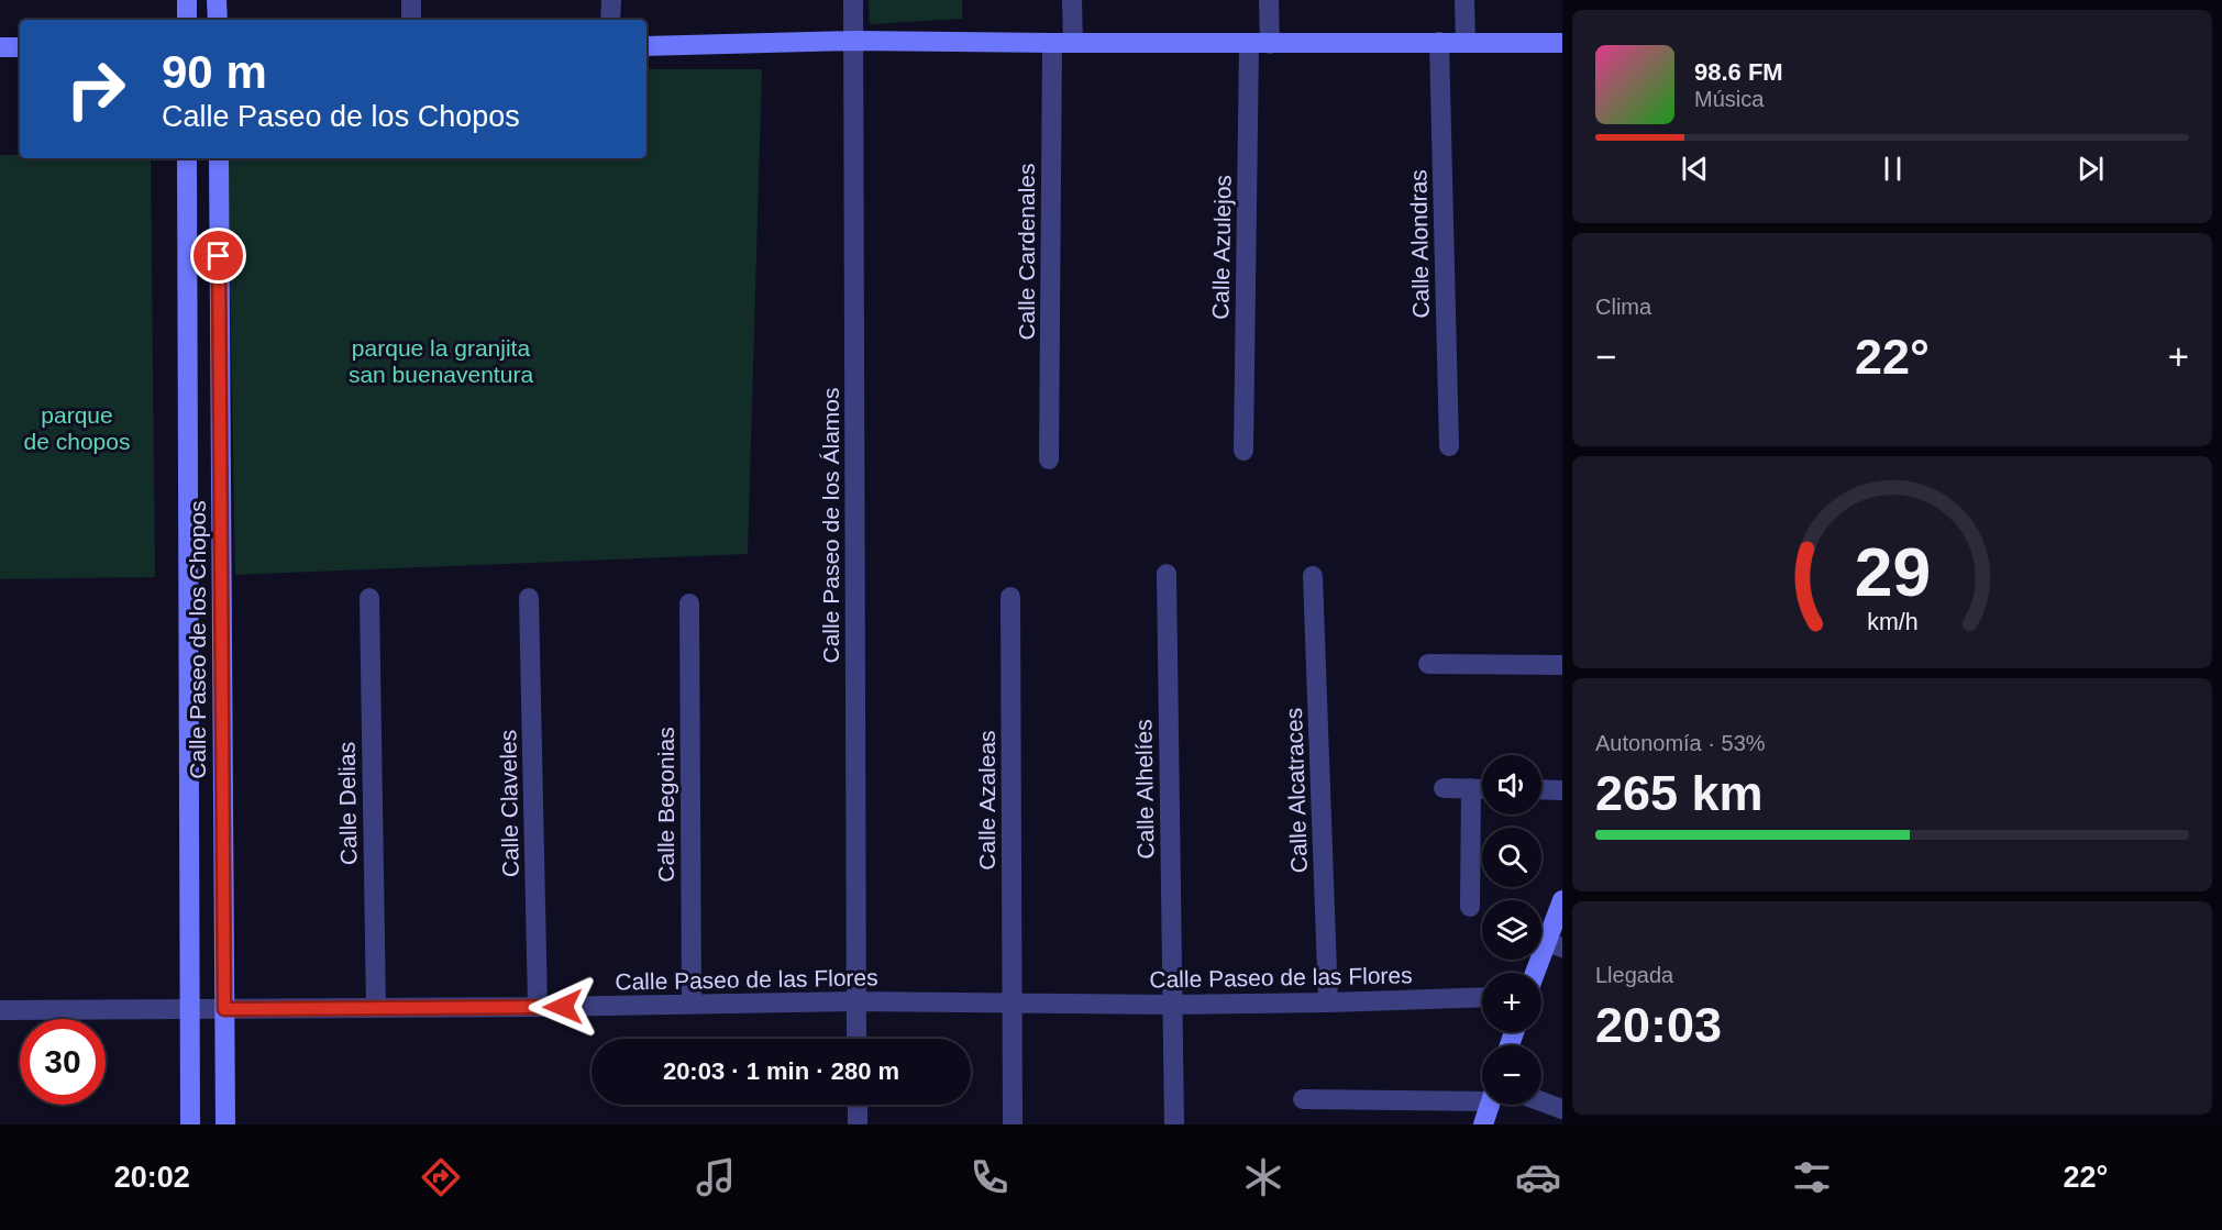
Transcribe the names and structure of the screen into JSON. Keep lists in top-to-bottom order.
{
  "streets": {
    "main road": ["Calle Paseo de los Chopos"],
    "street": [
      "Calle Alondras",
      "Calle Azulejos",
      "Calle Cardenales",
      "Calle Paseo de los Álamos",
      "Calle Alhelíes",
      "Calle Alcatraces",
      "Calle Azaleas",
      "Calle Delias",
      "Calle Claveles",
      "Calle Begonias",
      "Calle Paseo de las Flores"
    ]
  },
  "crossings": [
    ["Calle Paseo de los Álamos", "Calle Paseo de las Flores"],
    ["Calle Paseo de los Chopos", "Calle Paseo de las Flores"],
    ["Calle Alhelíes", "Calle Paseo de las Flores"],
    ["Calle Alcatraces", "Calle Paseo de las Flores"],
    ["Calle Azaleas", "Calle Paseo de las Flores"],
    ["Calle Delias", "Calle Paseo de las Flores"],
    ["Calle Claveles", "Calle Paseo de las Flores"],
    ["Calle Begonias", "Calle Paseo de las Flores"]
  ],
  "parks": ["parque la granjita san buenaventura", "parque de chopos"],
  "page": {
    "turn": ["90 m", "Calle Paseo de los Chopos"],
    "song": ["98.6 FM", "Música"],
    "tile": [
      "Clima",
      ["Autonomía · 53%", "265 km"],
      ["Llegada", "20:03"]
    ],
    "heat": ["−", "22°", "+"],
    "map_buttons": ["+", "−"],
    "limit": "30",
    "trip": "20:03 · 1 min · 280 m",
    "tabs": ["20:02", "22°"],
    "gauge": ["29", "km/h"]
  }
}
